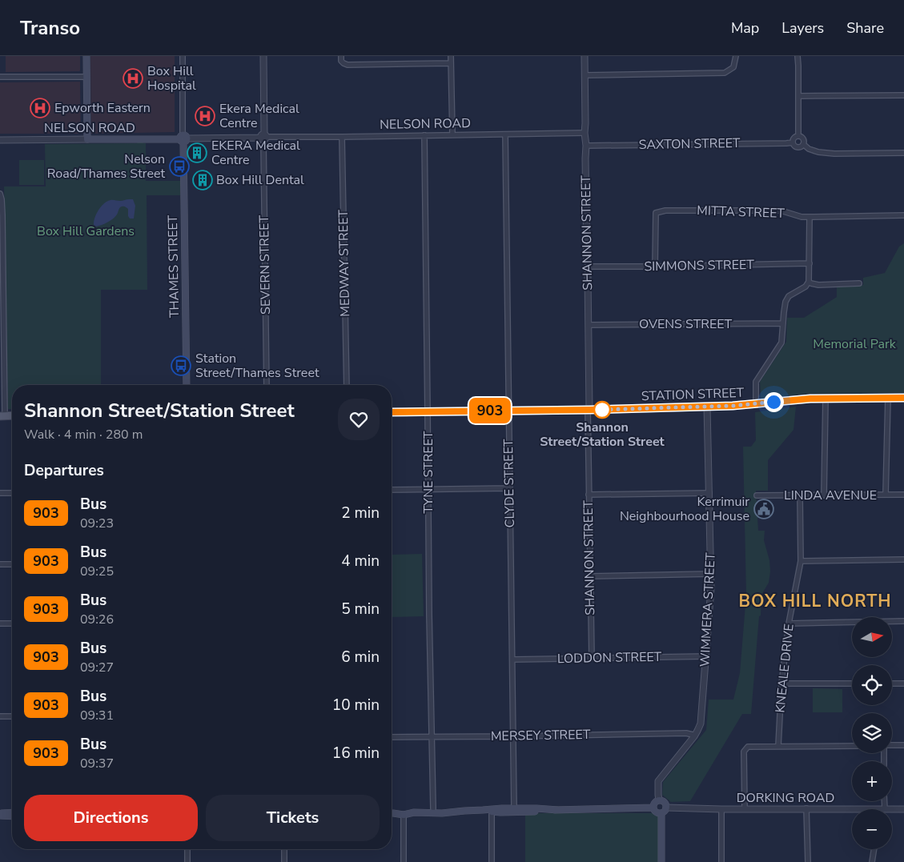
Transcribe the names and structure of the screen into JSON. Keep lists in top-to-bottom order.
{
  "streets": {
    "main road": ["NELSON ROAD", "THAMES STREET", "STATION STREET"],
    "street": [
      "SAXTON STREET",
      "MITTA STREET",
      "SHANNON STREET",
      "MEDWAY STREET",
      "SEVERN STREET",
      "SIMMONS STREET",
      "OVENS STREET",
      "TYNE STREET",
      "CLYDE STREET",
      "LINDA AVENUE",
      "WIMMERA STREET",
      "LODDON STREET",
      "KNEALE DRIVE",
      "MERSEY STREET",
      "DORKING ROAD"
    ]
  },
  "crossings": [
    ["NELSON ROAD", "SHANNON STREET"],
    ["NELSON ROAD", "MEDWAY STREET"],
    ["NELSON ROAD", "SEVERN STREET"],
    ["NELSON ROAD", "THAMES STREET"],
    ["NELSON ROAD", "TYNE STREET"],
    ["NELSON ROAD", "CLYDE STREET"],
    ["SAXTON STREET", "SHANNON STREET"],
    ["MITTA STREET", "SIMMONS STREET"],
    ["SHANNON STREET", "SIMMONS STREET"],
    ["SHANNON STREET", "OVENS STREET"],
    ["SHANNON STREET", "STATION STREET"],
    ["SHANNON STREET", "LODDON STREET"],
    ["STATION STREET", "TYNE STREET"],
    ["STATION STREET", "CLYDE STREET"],
    ["STATION STREET", "WIMMERA STREET"],
    ["TYNE STREET", "MERSEY STREET"],
    ["CLYDE STREET", "LODDON STREET"],
    ["CLYDE STREET", "MERSEY STREET"],
    ["LINDA AVENUE", "KNEALE DRIVE"],
    ["WIMMERA STREET", "LODDON STREET"],
    ["WIMMERA STREET", "MERSEY STREET"],
    ["WIMMERA STREET", "DORKING ROAD"]
  ],
  "districts": ["BOX HILL NORTH"],
  "parks": ["Box Hill Gardens", "Memorial Park"],
  "places": {
    "hospital": ["Box Hill Hospital", "Epworth Eastern", "Ekera Medical Centre"],
    "building": ["EKERA Medical Centre", "Box Hill Dental"],
    "bus stop": ["Nelson Road/Thames Street", "Station Street/Thames Street"],
    "other": ["Shannon Street/Station Street"],
    "public building": ["Kerrimuir Neighbourhood House"]
  },
  "lines": ["bus line 903"],
  "north": "right",
  "page": {
    "header": "Transo",
    "nav": ["Map", "Layers", "Share"],
    "on_map": "903",
    "heading": [
      ["Shannon Street/Station Street", "Walk · 4 min · 280 m"],
      "Departures"
    ],
    "list": [
      {
        "mark": "903",
        "name": "Bus",
        "note": "09:23",
        "value": "2 min"
      },
      {
        "mark": "903",
        "name": "Bus",
        "note": "09:25",
        "value": "4 min"
      },
      {
        "mark": "903",
        "name": "Bus",
        "note": "09:26",
        "value": "5 min"
      },
      {
        "mark": "903",
        "name": "Bus",
        "note": "09:27",
        "value": "6 min"
      },
      {
        "mark": "903",
        "name": "Bus",
        "note": "09:31",
        "value": "10 min"
      },
      {
        "mark": "903",
        "name": "Bus",
        "note": "09:37",
        "value": "16 min"
      }
    ],
    "map_buttons": ["+", "−"],
    "buttons": ["Directions", "Tickets"]
  }
}
